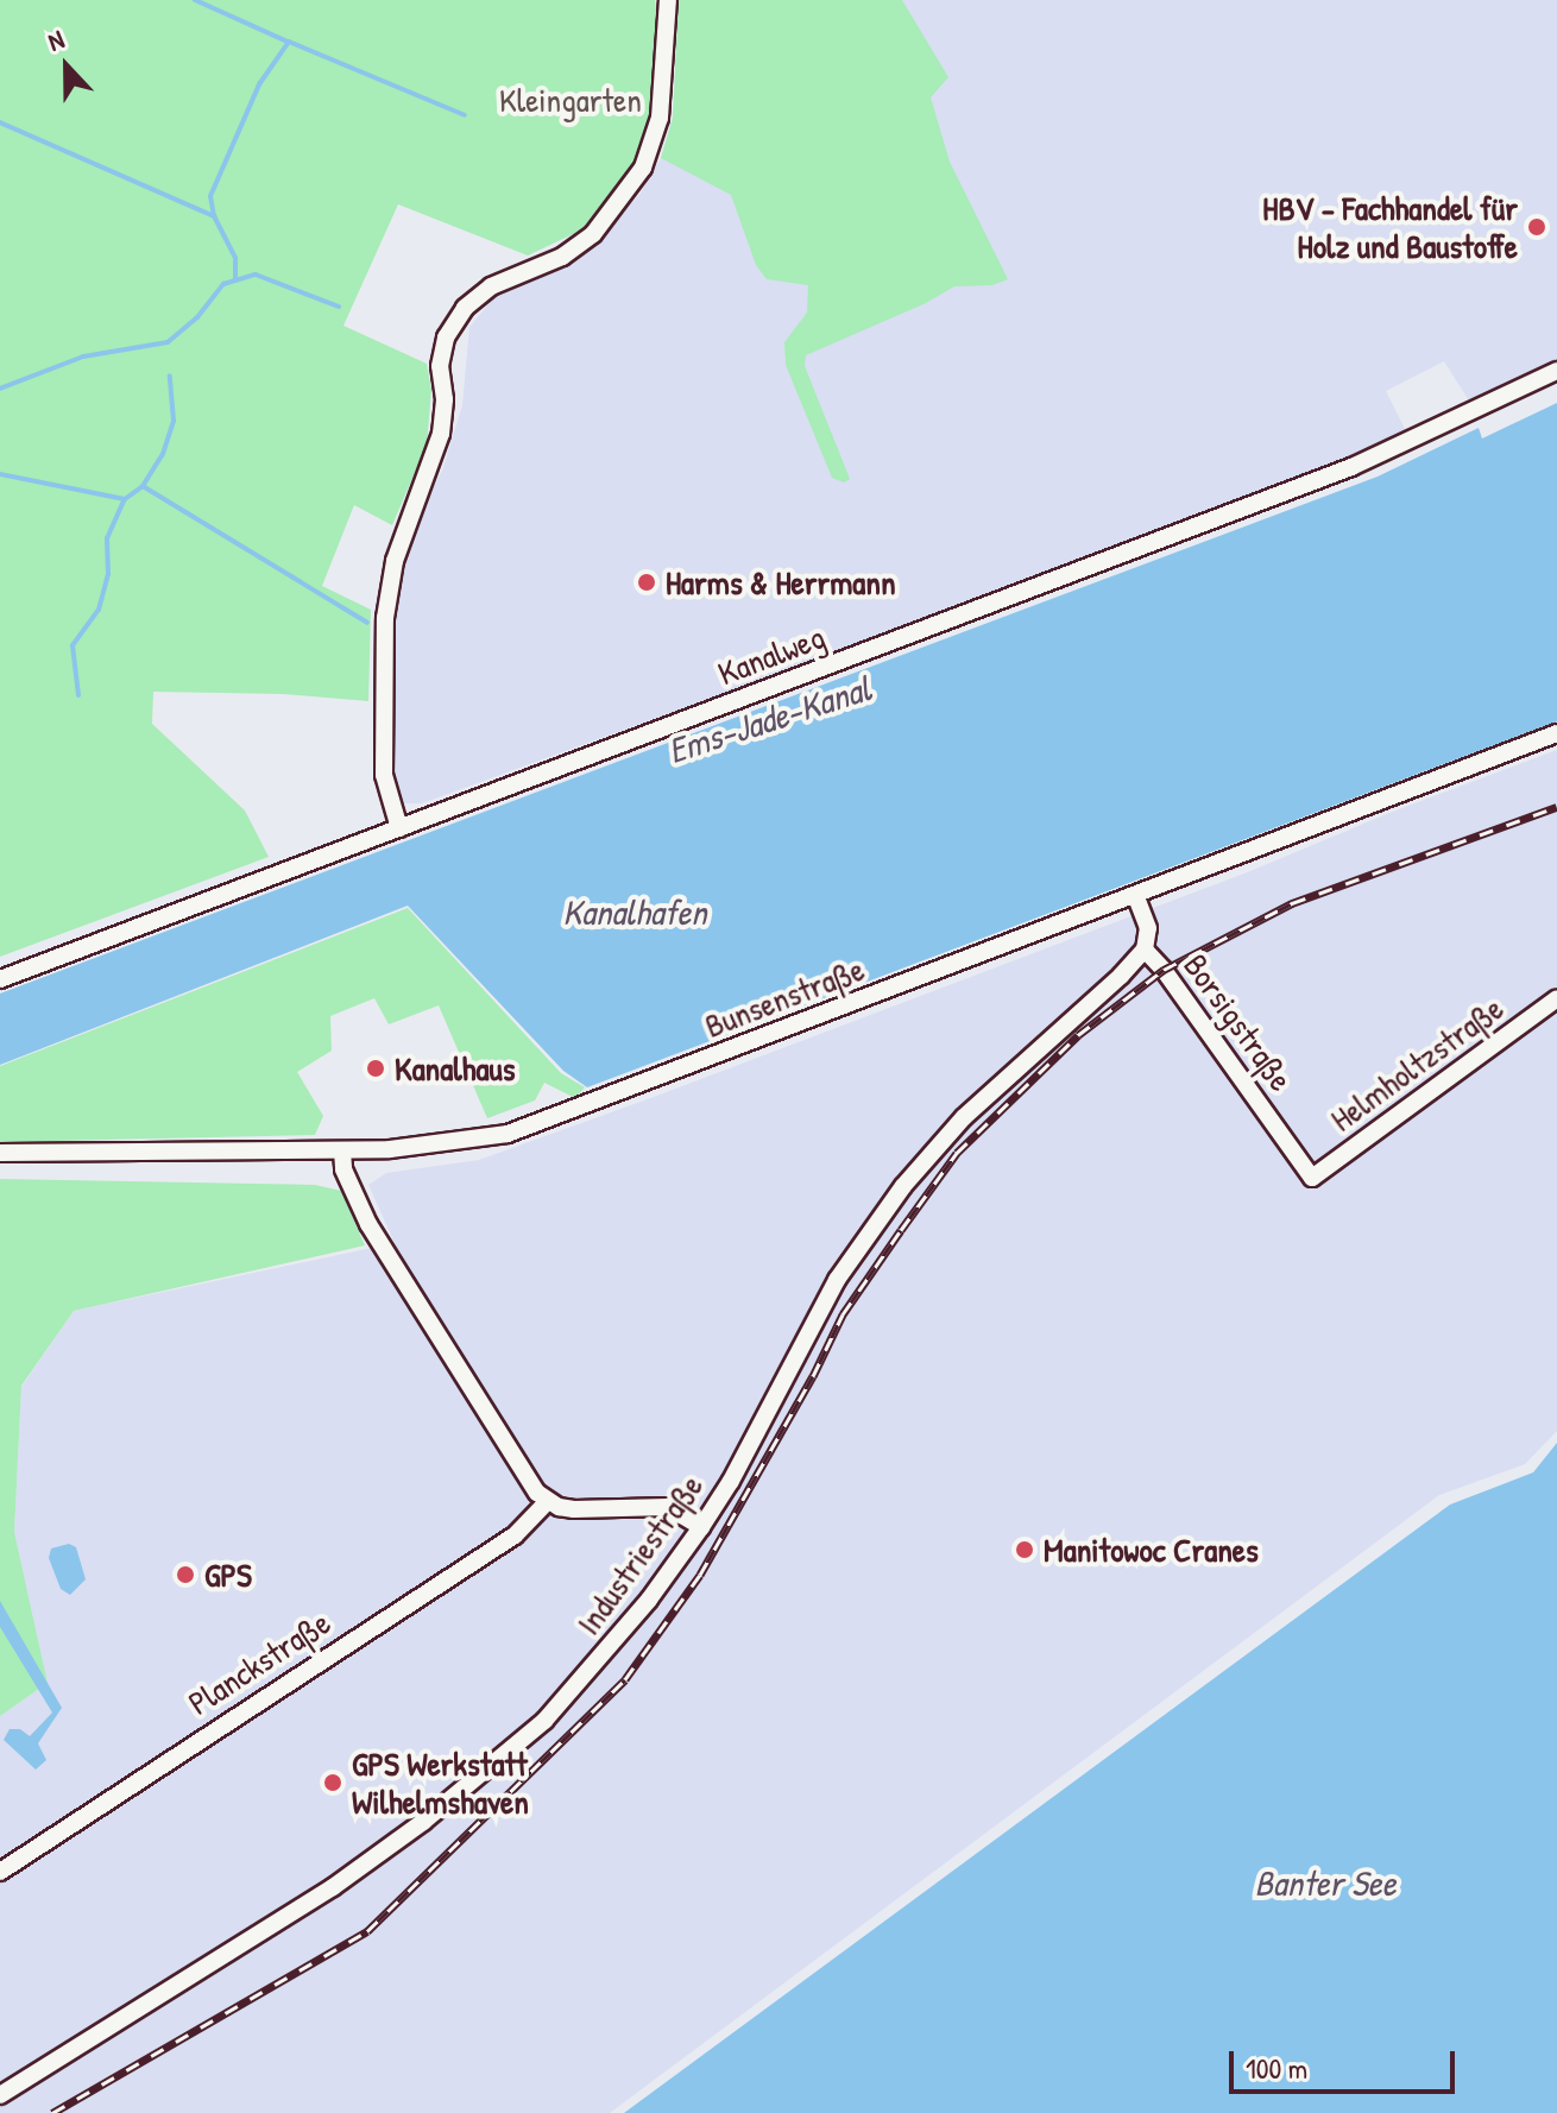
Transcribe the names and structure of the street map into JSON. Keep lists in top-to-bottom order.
{
  "streets": {
    "street": [
      "Kanalweg",
      "Bunsenstraße",
      "Borsigstraße",
      "Helmholtzstraße",
      "Industriestraße",
      "Planckstraße"
    ]
  },
  "crossings": [
    ["Borsigstraße", "Helmholtzstraße"],
    ["Borsigstraße", "Industriestraße"]
  ],
  "water": ["Ems-Jade-Kanal", "Kanalhafen", "Banter See"],
  "parks": ["Kleingarten"],
  "places": [
    "HBV - Fachhandel für Holz und Baustoffe",
    "Harms & Herrmann",
    "Kanalhaus",
    "Manitowoc Cranes",
    "GPS",
    "GPS Werkstatt Wilhelmshaven"
  ],
  "scale_bar": "100 m",
  "north": "top"
}
